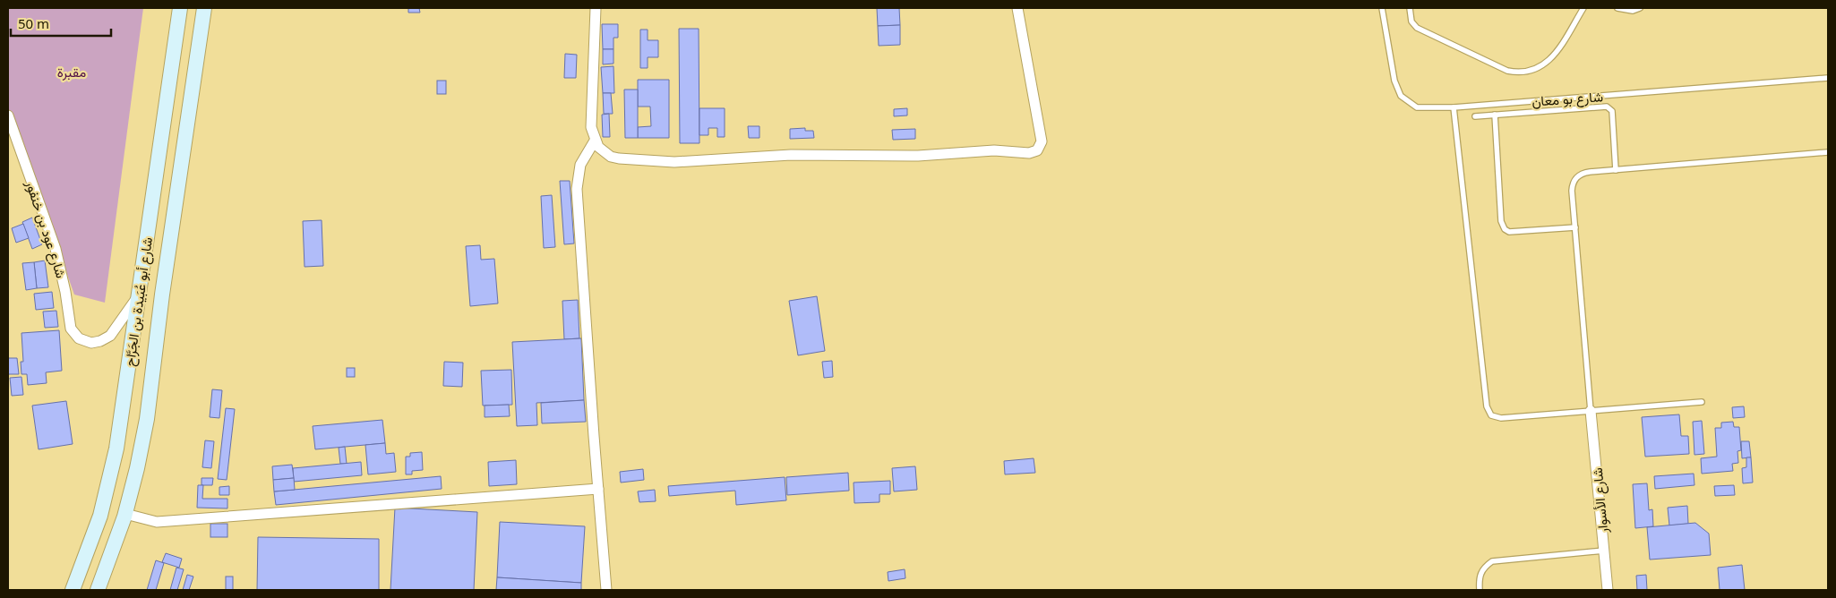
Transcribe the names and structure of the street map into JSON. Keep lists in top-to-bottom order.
{
  "streets": {
    "main road": ["شارع أبو عُبَيدة بن الجَرَّاح"],
    "street": ["شارع عود بن خنفور", "شارع الأسوار"],
    "lane": ["شارع بو معان"]
  },
  "crossings": [
    ["شارع عود بن خنفور", "شارع أبو عُبَيدة بن الجَرَّاح"]
  ],
  "parks": ["مقبرة"],
  "scale_bar": "50 m"
}
